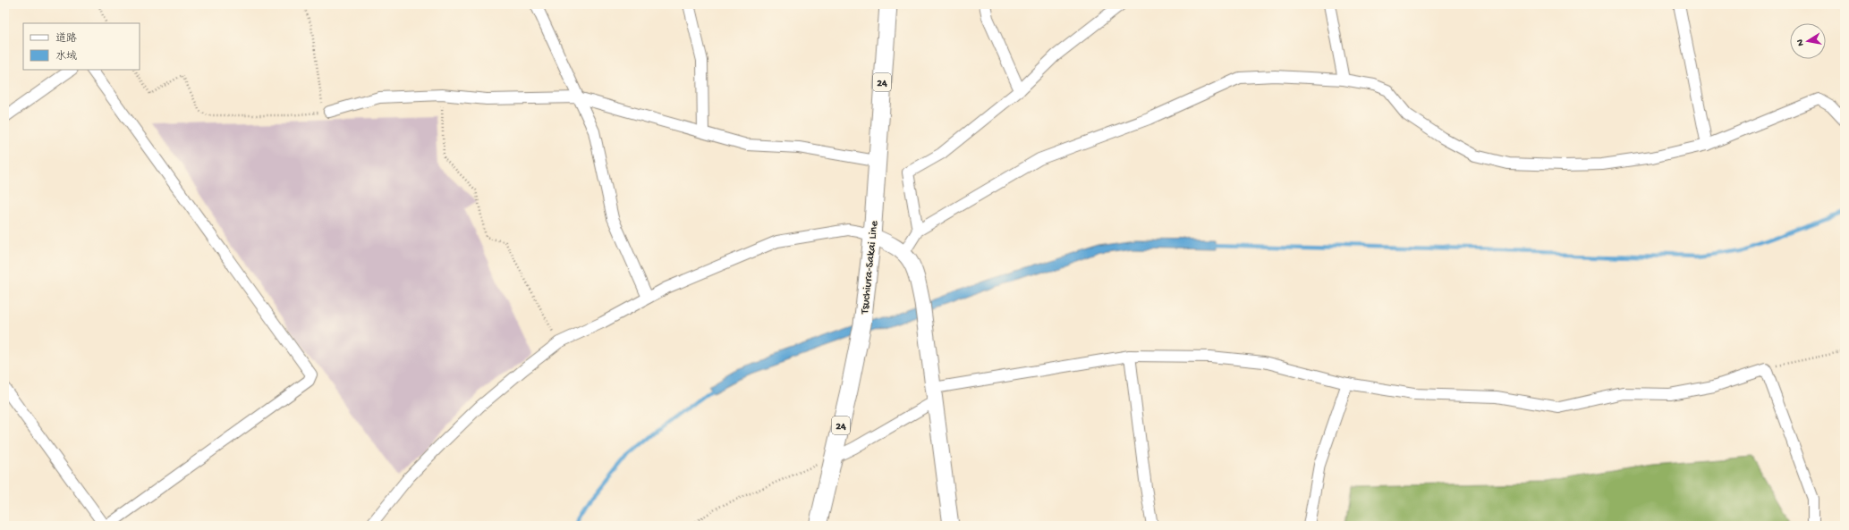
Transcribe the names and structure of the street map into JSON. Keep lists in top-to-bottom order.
{
  "streets": {
    "main road": ["24", "Tsuchiura-Sakai Line"]
  },
  "legend": ["道路", "水域"],
  "north": "left"
}
